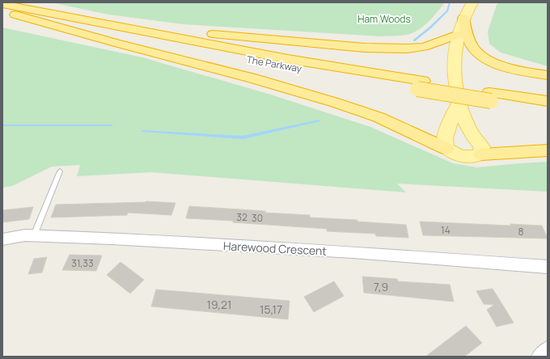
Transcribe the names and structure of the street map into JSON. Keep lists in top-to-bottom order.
{
  "streets": {
    "highway": ["The Parkway"],
    "street": ["Harewood Crescent"]
  },
  "parks": ["Ham Woods"],
  "house_numbers": [
    "32",
    "30",
    "14",
    "8",
    "31,33",
    "7,9",
    "19,21",
    "15,17"
  ]
}
